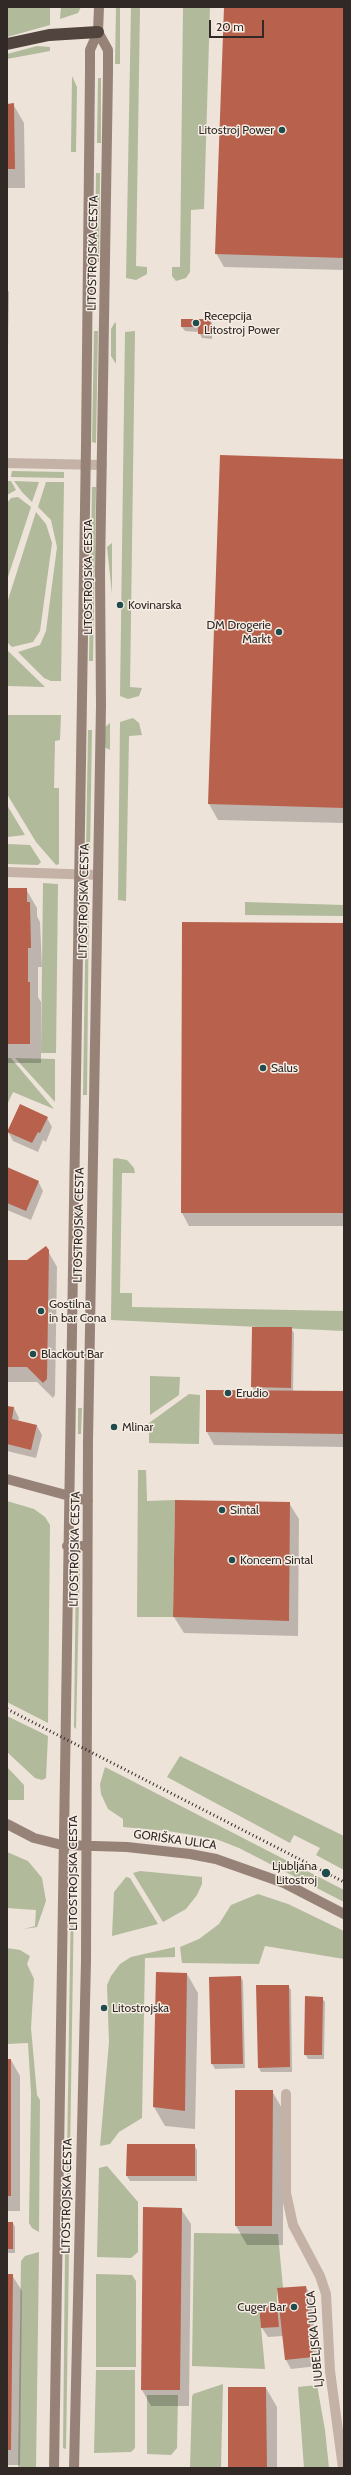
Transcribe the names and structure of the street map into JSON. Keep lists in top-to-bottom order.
{
  "streets": {
    "main road": ["LITOSTROJSKA CESTA", "GORIŠKA ULICA"],
    "street": ["LJUBELJSKA ULICA"]
  },
  "crossings": [
    ["LITOSTROJSKA CESTA", "GORIŠKA ULICA"]
  ],
  "places": [
    "Litostroj Power",
    "Recepcija Litostroj Power",
    "Kovinarska",
    "DM Drogerie Markt",
    "Salus",
    "Gostilna in bar Cona",
    "Blackout Bar",
    "Erudio",
    "Mlinar",
    "Sintal",
    "Koncern Sintal",
    "Ljubljana Litostroj",
    "Litostrojska",
    "Cuger Bar"
  ],
  "scale_bar": "20 m"
}
